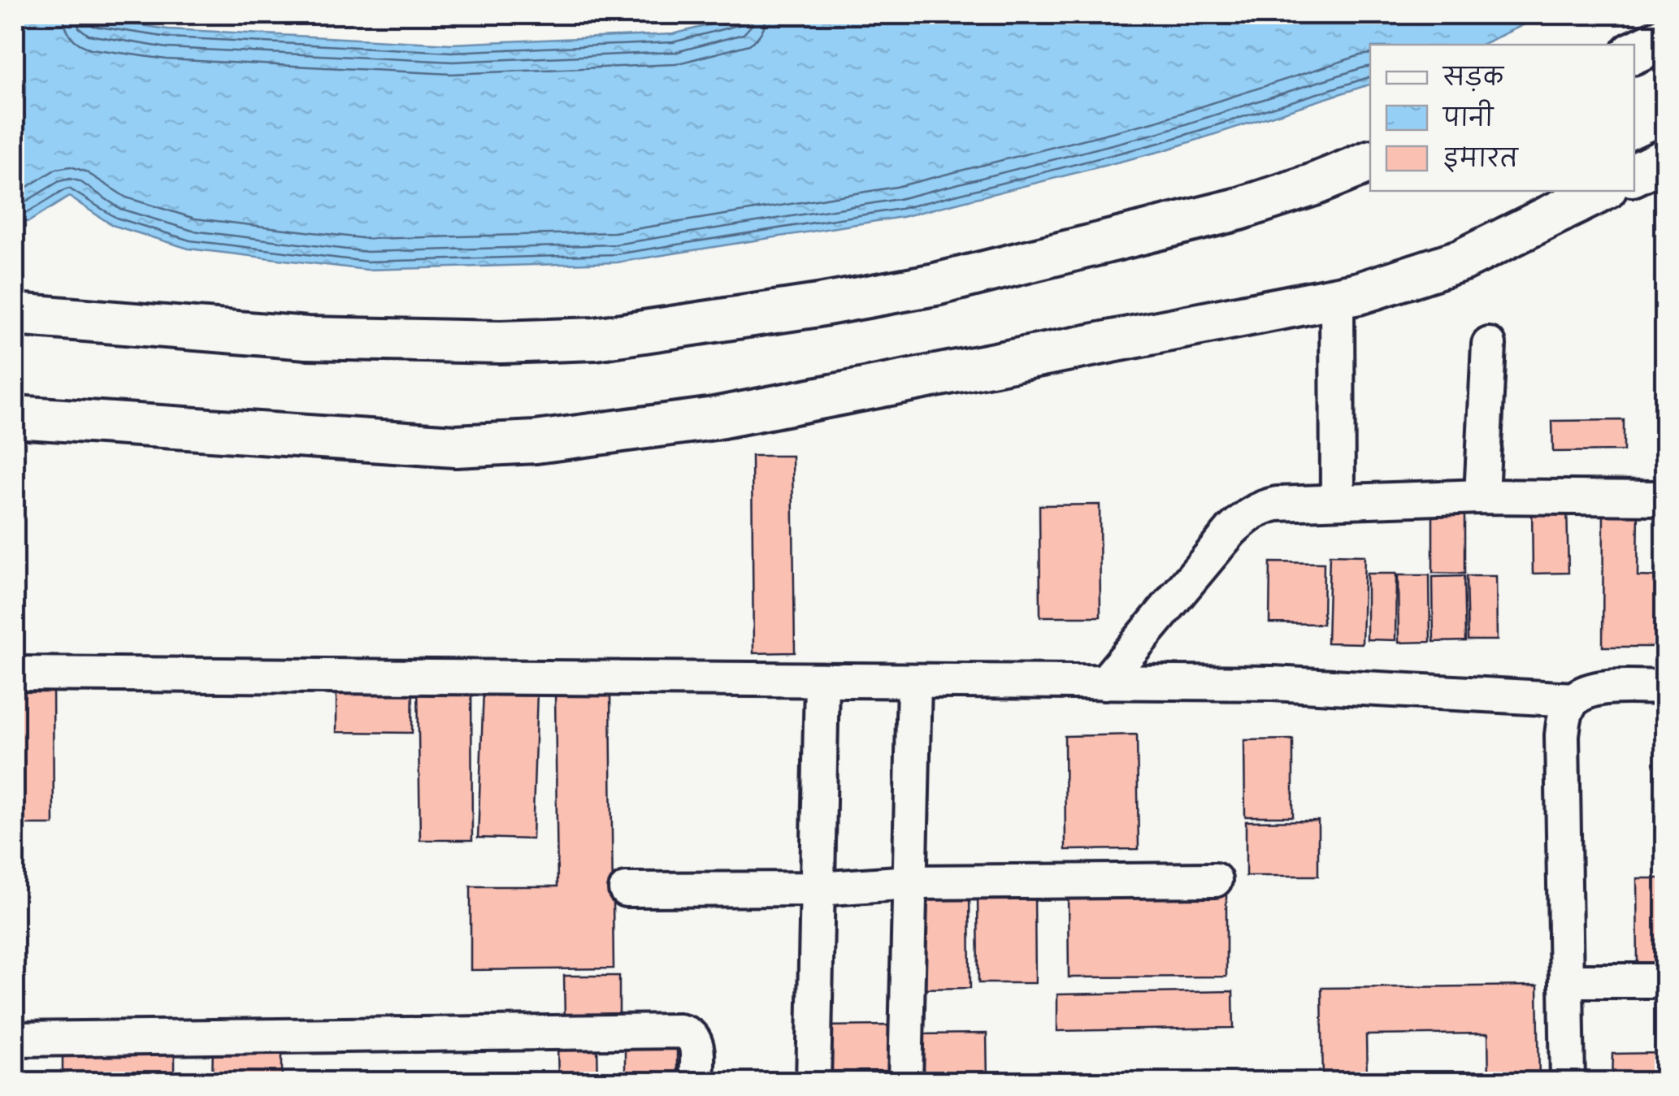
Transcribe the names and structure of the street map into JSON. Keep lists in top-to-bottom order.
{
  "legend": ["सड़क", "पानी", "इमारत"]
}
